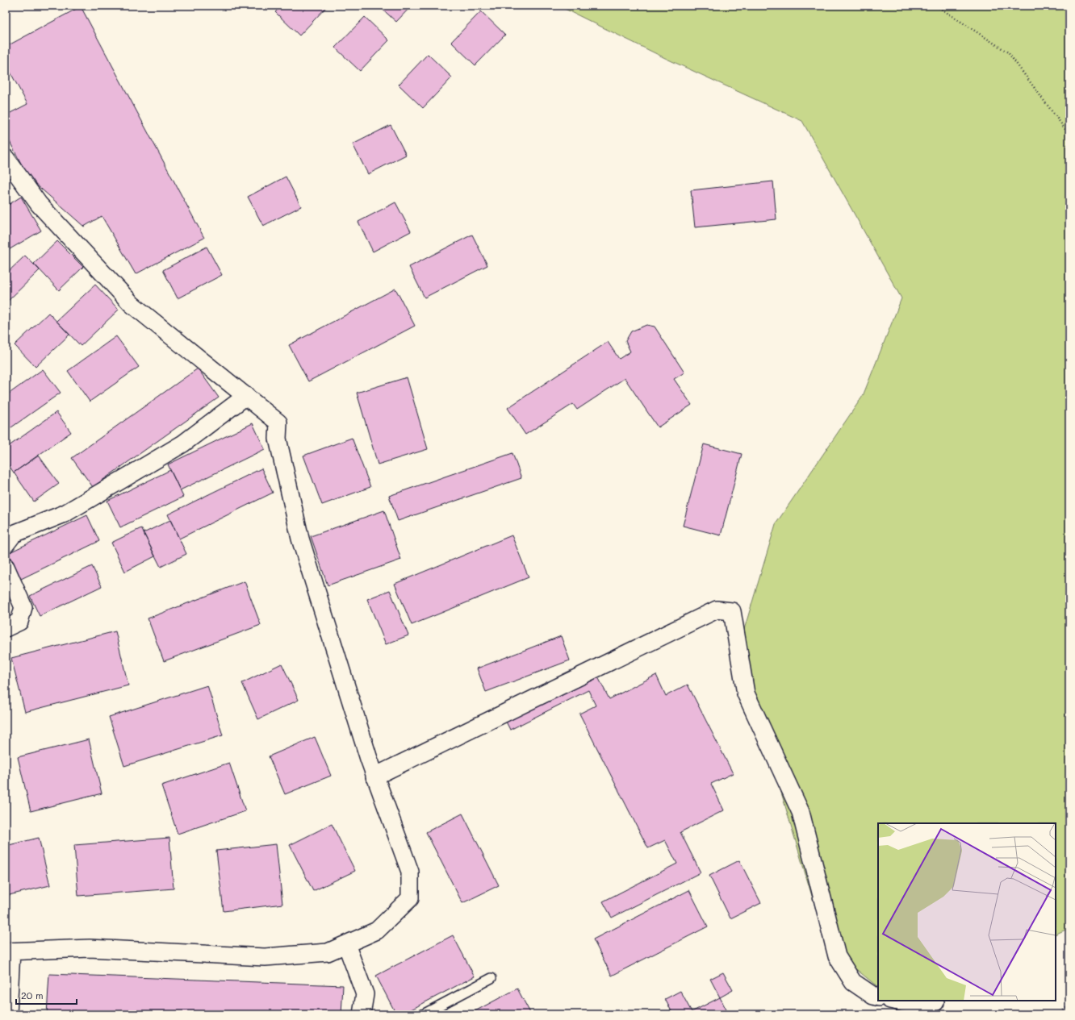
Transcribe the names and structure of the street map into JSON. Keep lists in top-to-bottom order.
{
  "scale_bar": "20 m"
}
